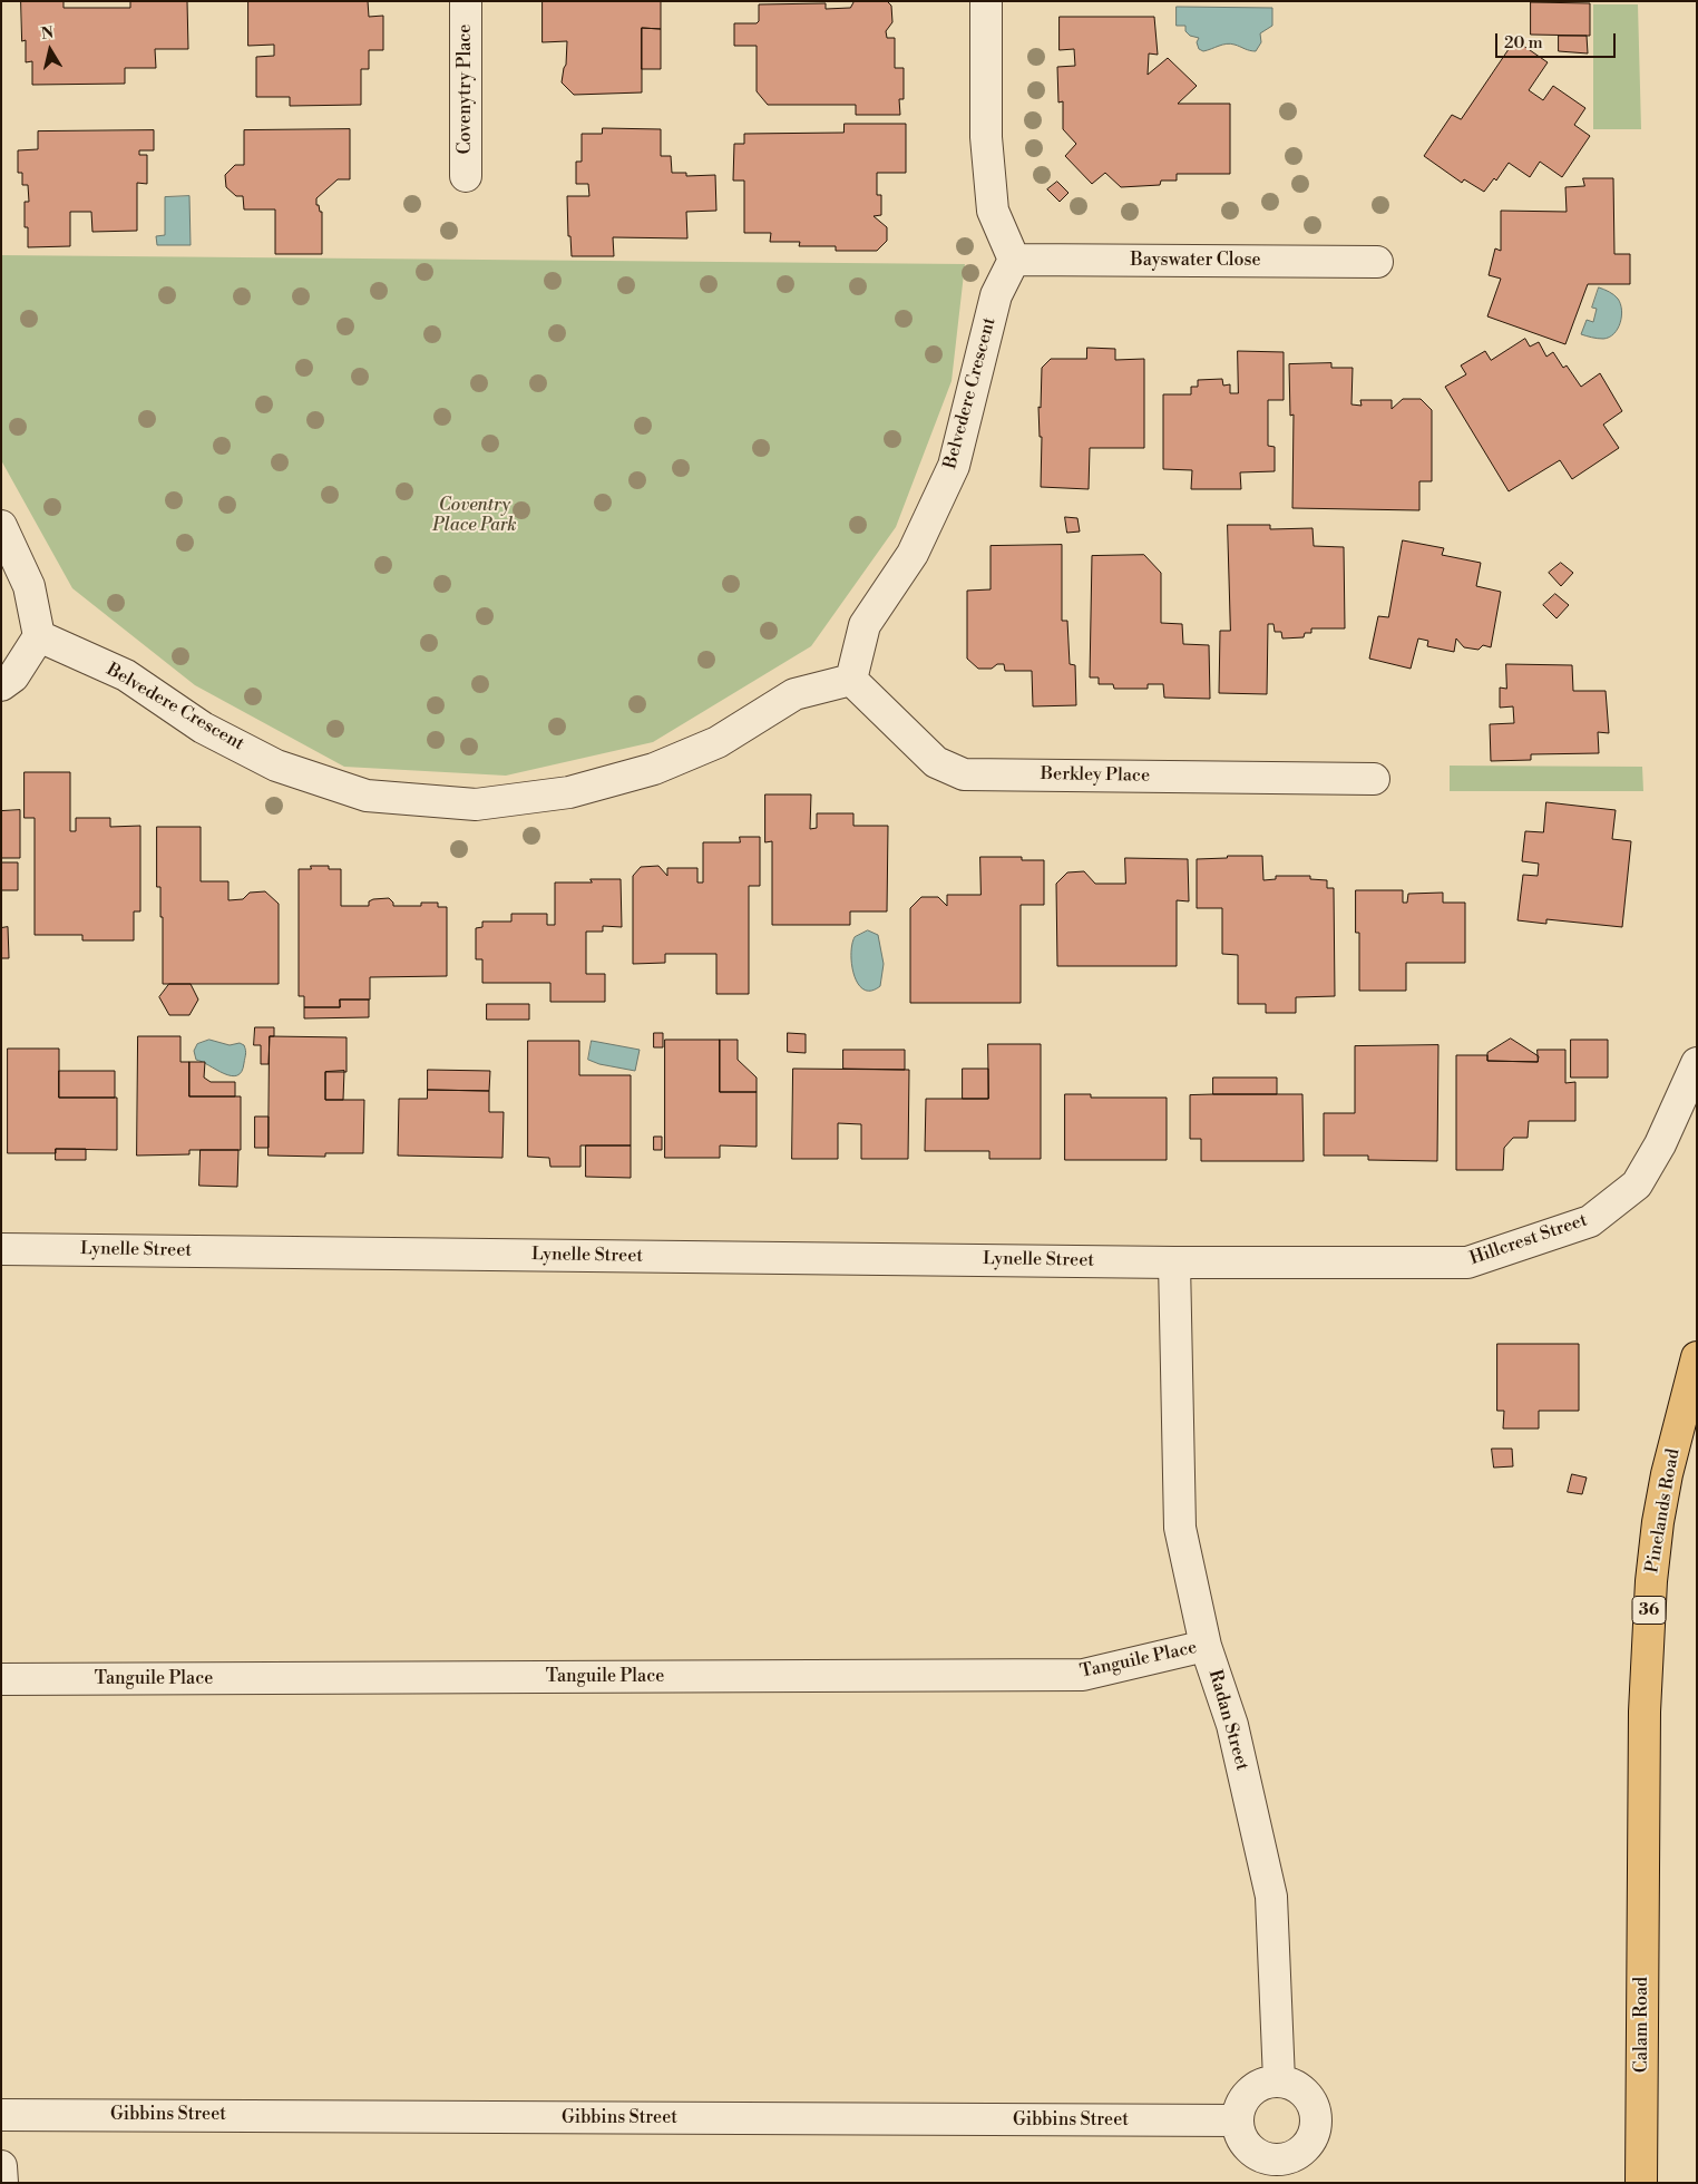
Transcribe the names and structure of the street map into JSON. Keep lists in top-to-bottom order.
{
  "streets": {
    "main road": ["Pinelands Road", "36", "Calam Road"],
    "street": [
      "Covenytry Place",
      "Bayswater Close",
      "Belvedere Crescent",
      "Berkley Place",
      "Hillcrest Street",
      "Lynelle Street",
      "Tanguile Place",
      "Radan Street",
      "Gibbins Street"
    ]
  },
  "crossings": [
    ["Bayswater Close", "Belvedere Crescent"],
    ["Belvedere Crescent", "Berkley Place"],
    ["Hillcrest Street", "Lynelle Street"],
    ["Hillcrest Street", "Radan Street"],
    ["Lynelle Street", "Radan Street"],
    ["Pinelands Road", "Calam Road"],
    ["Tanguile Place", "Radan Street"],
    ["Radan Street", "Gibbins Street"]
  ],
  "parks": ["Coventry Place Park"],
  "scale_bar": "20 m",
  "north": "top"
}
